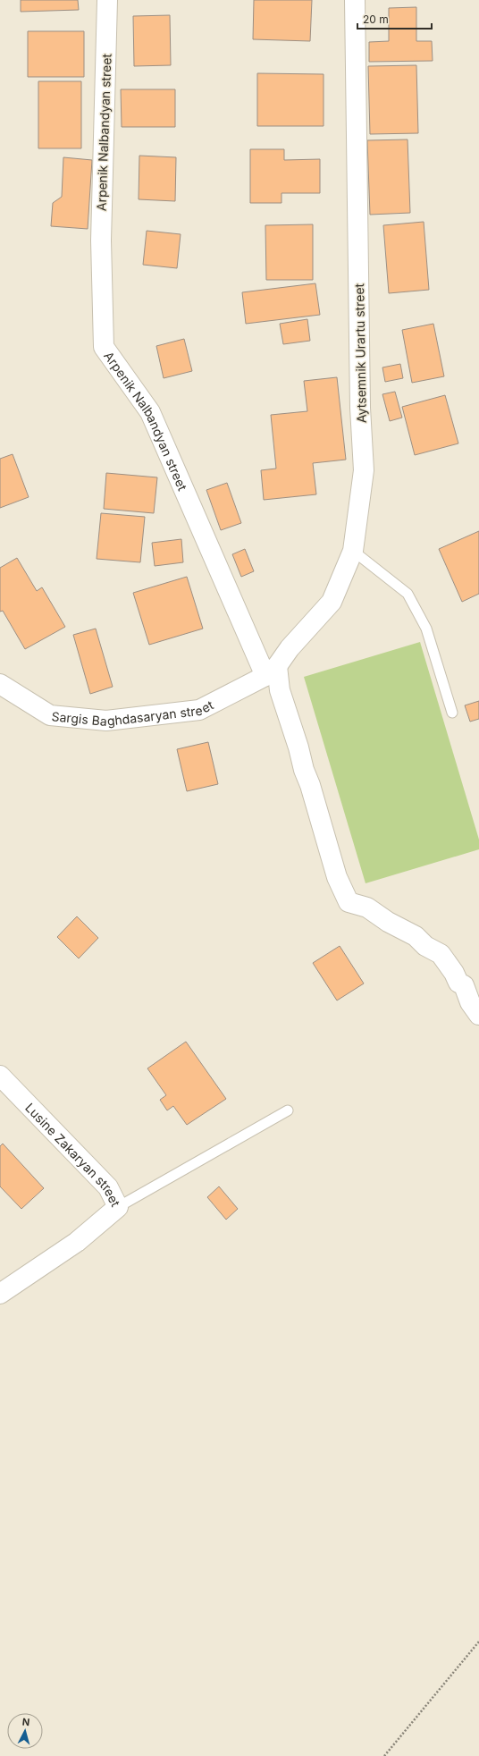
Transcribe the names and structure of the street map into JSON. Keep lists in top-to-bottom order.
{
  "streets": {
    "street": [
      "Arpenik Nalbandyan street",
      "Aytsemnik Urartu street",
      "Sargis Baghdasaryan street",
      "Lusine Zakaryan street"
    ]
  },
  "crossings": [
    ["Arpenik Nalbandyan street", "Aytsemnik Urartu street"],
    ["Arpenik Nalbandyan street", "Sargis Baghdasaryan street"],
    ["Aytsemnik Urartu street", "Sargis Baghdasaryan street"]
  ],
  "scale_bar": "20 m",
  "north": "top"
}
